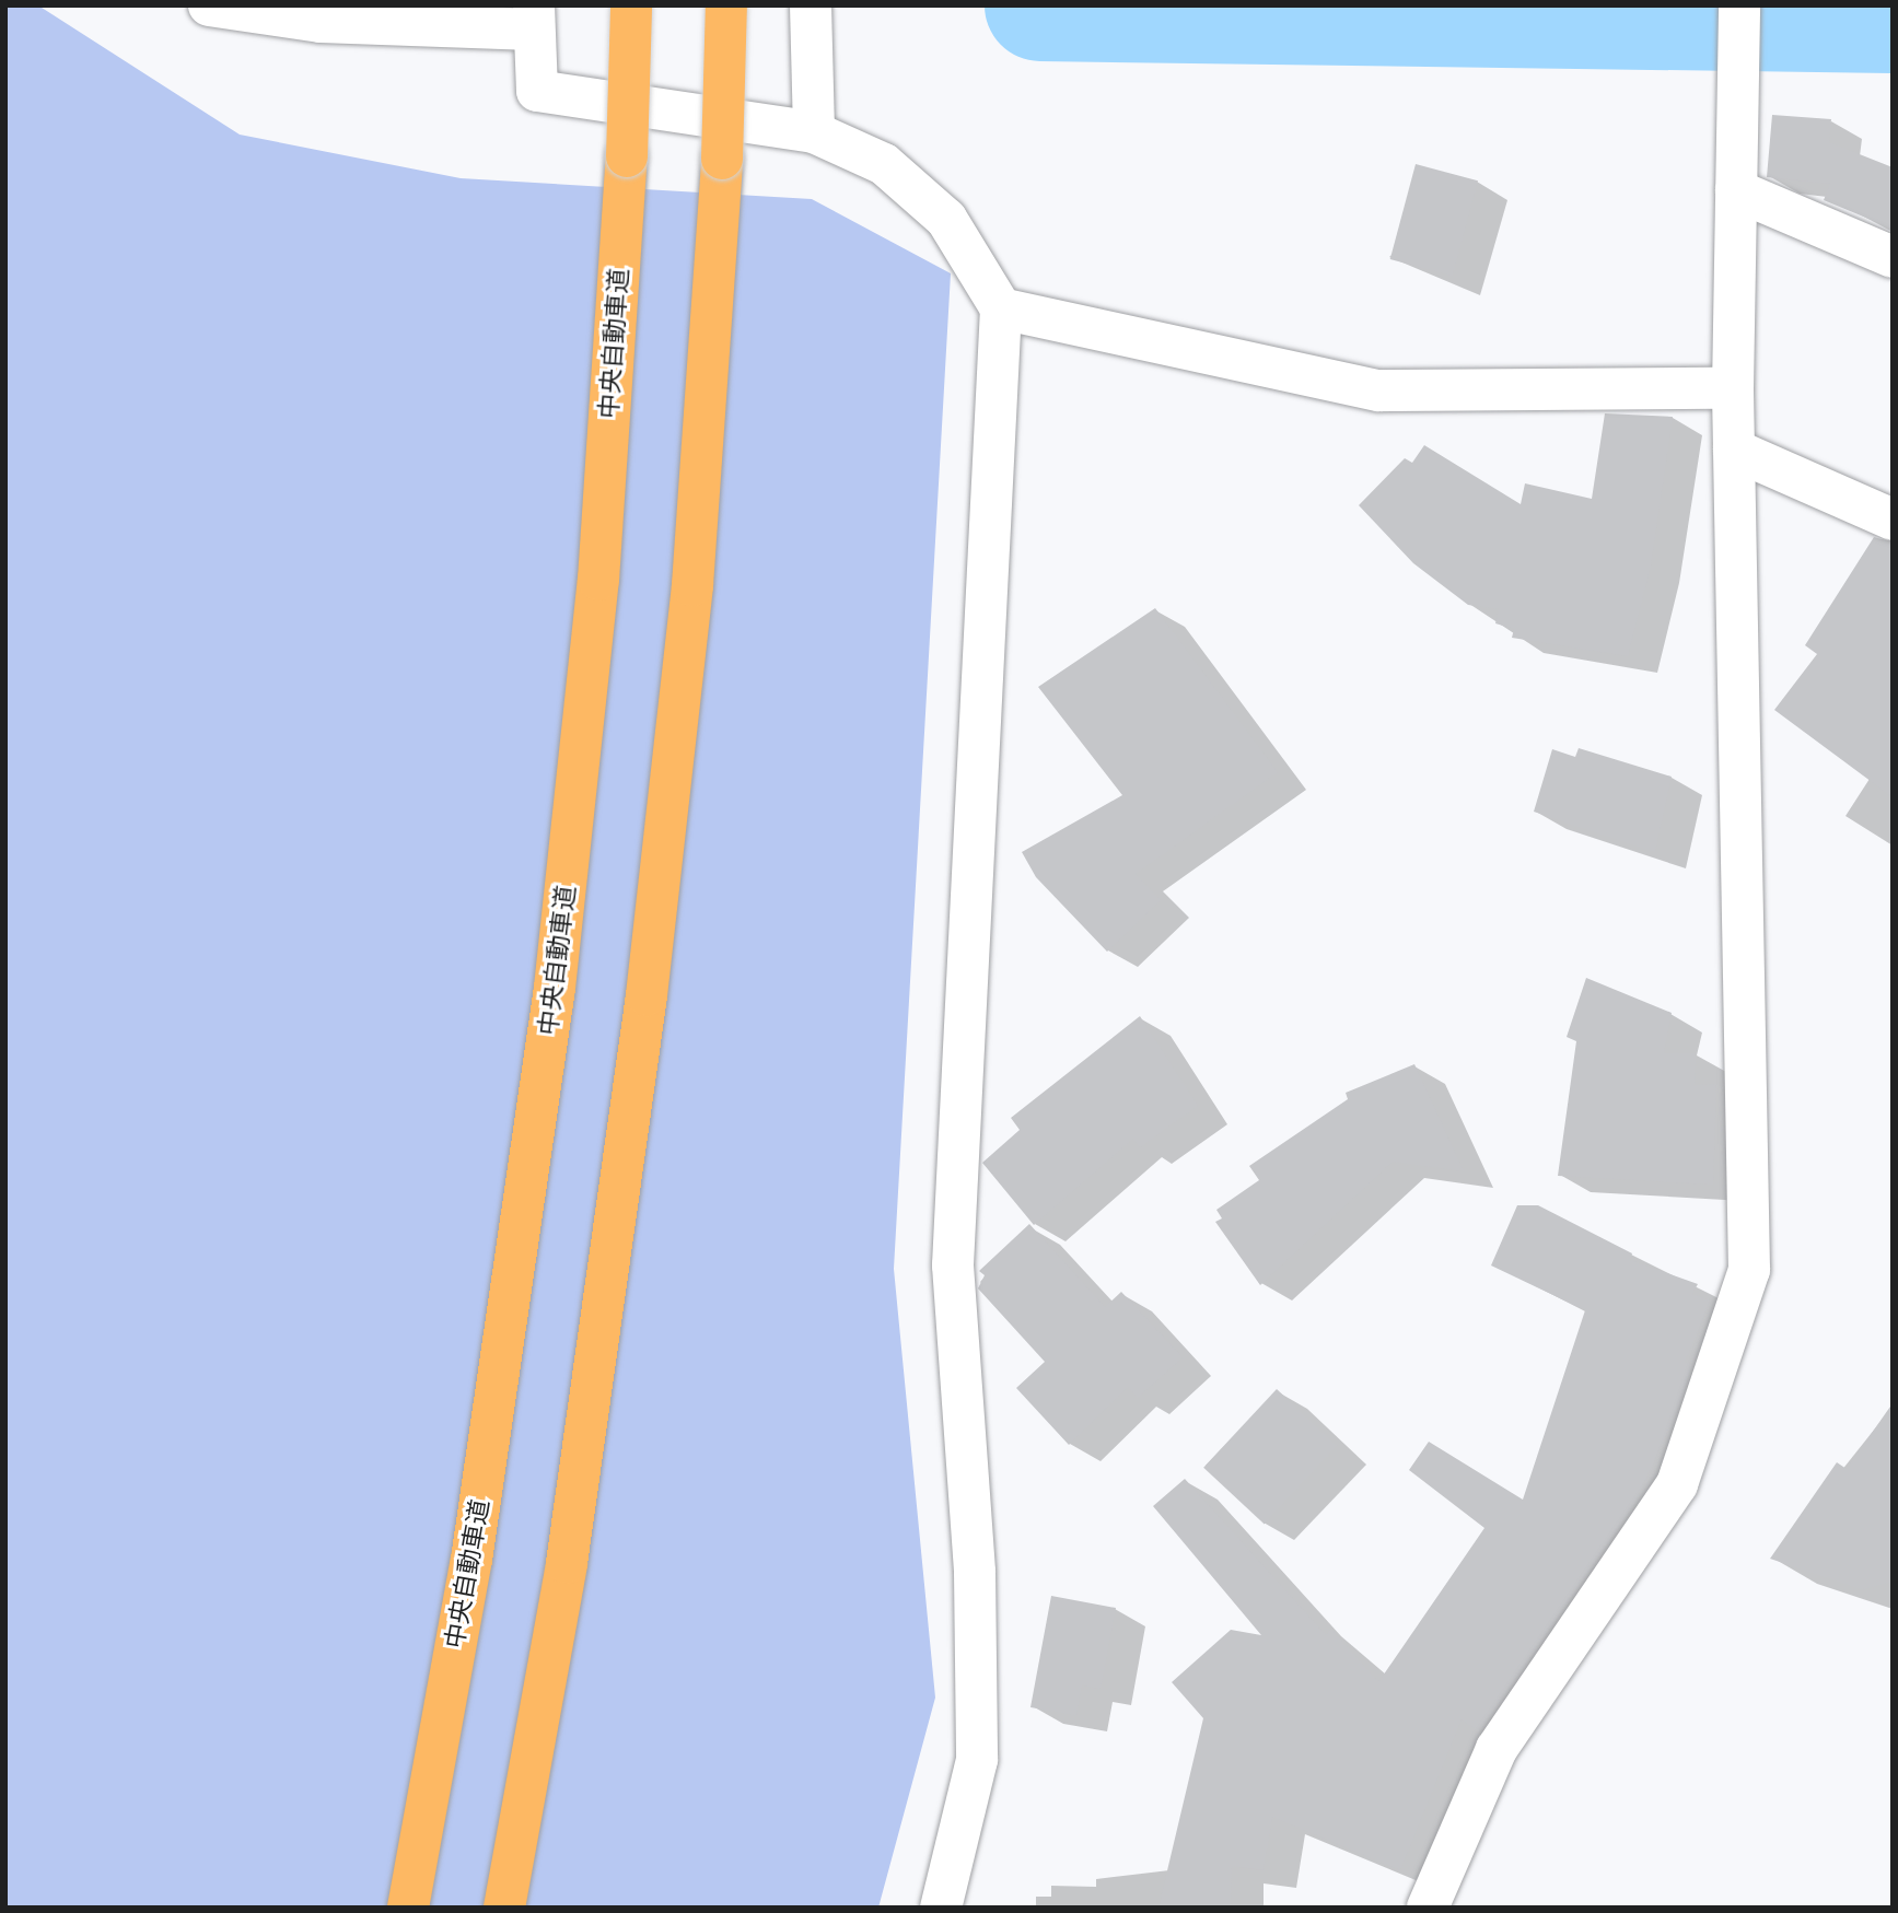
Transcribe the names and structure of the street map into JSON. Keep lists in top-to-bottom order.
{
  "streets": {
    "highway": ["中央自動車道"]
  }
}
